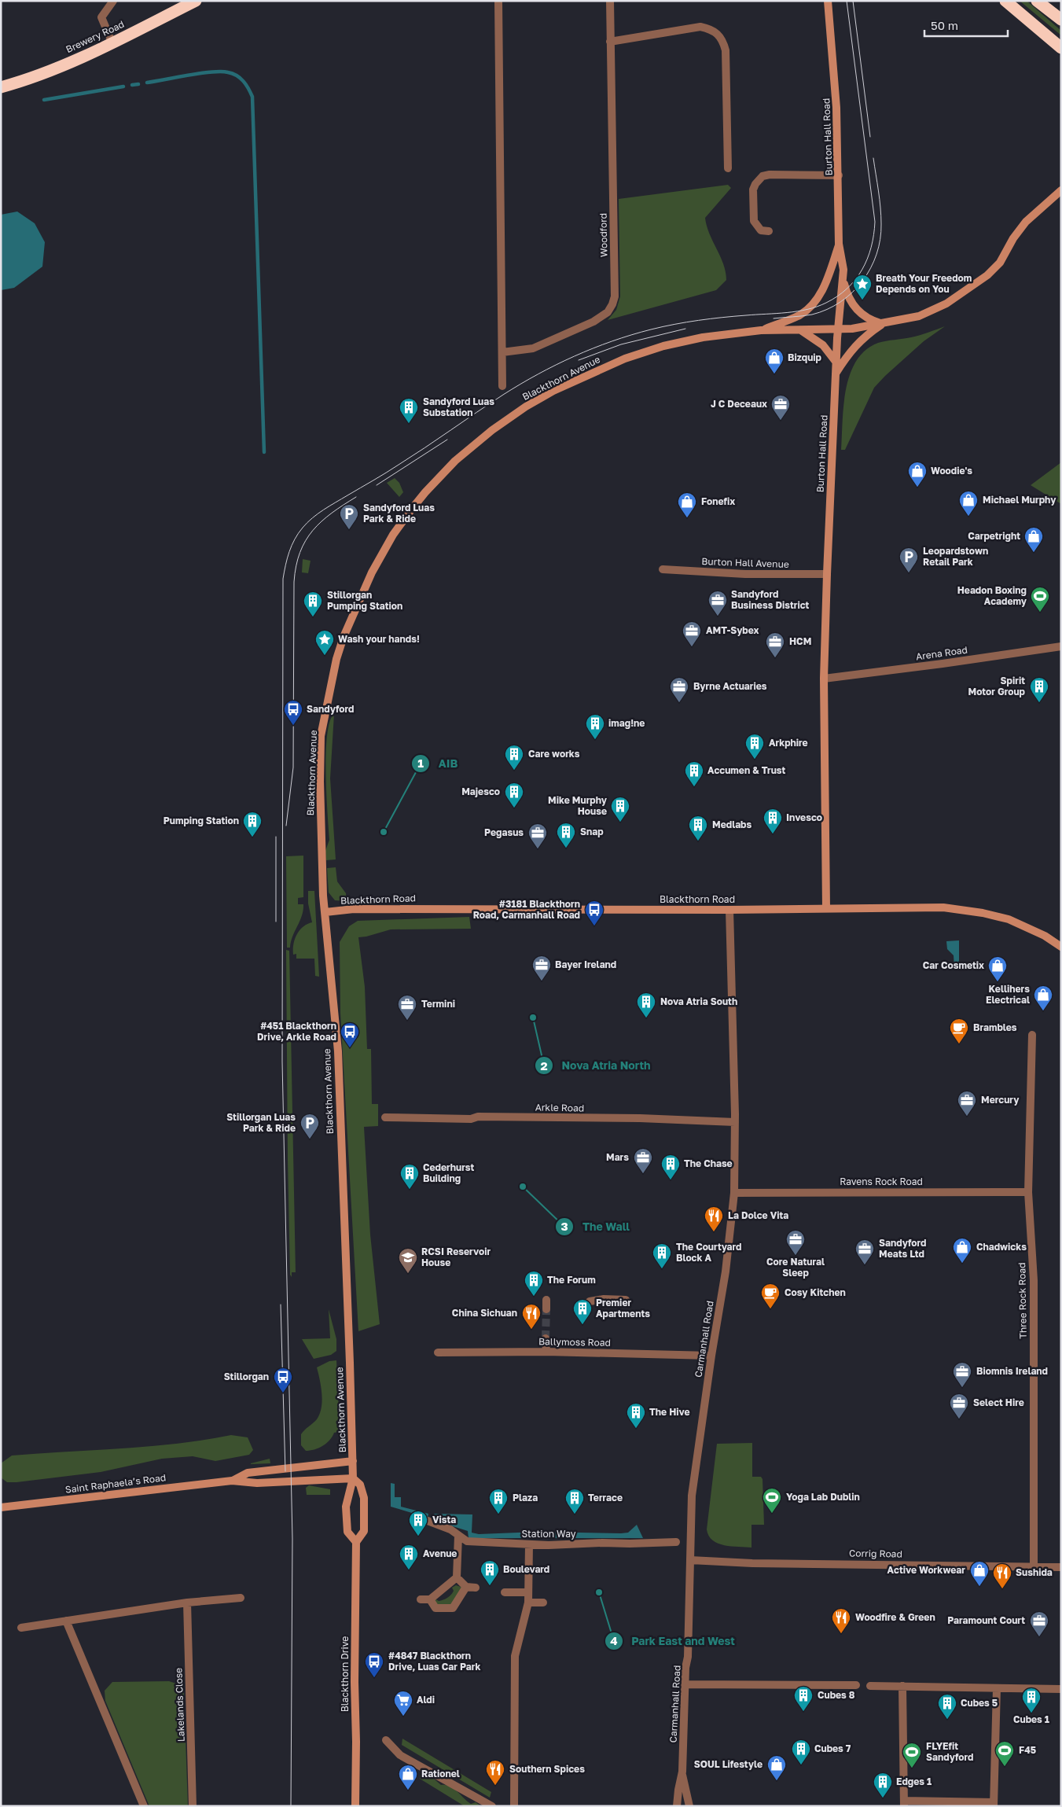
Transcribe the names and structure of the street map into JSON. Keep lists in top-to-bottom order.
{
  "streets": {
    "highway": ["Brewery Road"],
    "street": [
      "Burton Hall Road",
      "Woodford",
      "Blackthorn Avenue",
      "Burton Hall Avenue",
      "Arena Road",
      "Blackthorn Road",
      "Arkle Road",
      "Ravens Rock Road",
      "Three Rock Road",
      "Carmanhall Road",
      "Ballymoss Road",
      "Saint Raphaela’s Road",
      "Station Way",
      "Corrig Road",
      "Blackthorn Drive",
      "Lakelands Close"
    ]
  },
  "crossings": [
    ["Burton Hall Road", "Blackthorn Avenue"],
    ["Burton Hall Road", "Burton Hall Avenue"],
    ["Burton Hall Road", "Arena Road"],
    ["Burton Hall Road", "Blackthorn Road"],
    ["Blackthorn Avenue", "Blackthorn Road"],
    ["Blackthorn Avenue", "Saint Raphaela’s Road"],
    ["Blackthorn Avenue", "Blackthorn Drive"],
    ["Blackthorn Road", "Carmanhall Road"],
    ["Arkle Road", "Carmanhall Road"],
    ["Ravens Rock Road", "Three Rock Road"],
    ["Ravens Rock Road", "Carmanhall Road"],
    ["Three Rock Road", "Corrig Road"],
    ["Carmanhall Road", "Ballymoss Road"],
    ["Carmanhall Road", "Corrig Road"],
    ["Saint Raphaela’s Road", "Blackthorn Drive"]
  ],
  "places": {
    "place": ["Breath Your Freedom Depends on You", "Wash your hands!"],
    "shop": [
      "Bizquip",
      "Woodie's",
      "Michael Murphy",
      "Fonefix",
      "Carpetright",
      "Car Cosmetix",
      "Kellihers Electrical",
      "Chadwicks",
      "Active Workwear",
      "SOUL Lifestyle",
      "Rationel"
    ],
    "office": [
      "J C Deceaux",
      "Sandyford Business District",
      "AMT-Sybex",
      "HCM",
      "Byrne Actuaries",
      "Pegasus",
      "Bayer Ireland",
      "Termini",
      "Mercury",
      "Mars",
      "Core Natural Sleep",
      "Sandyford Meats Ltd",
      "Biomnis Ireland",
      "Select Hire",
      "Paramount Court"
    ],
    "building": [
      "Sandyford Luas Substation",
      "Stillorgan Pumping Station",
      "Spirit Motor Group",
      "imag!ne",
      "Arkphire",
      "Care works",
      "Accumen & Trust",
      "Majesco",
      "Mike Murphy House",
      "Invesco",
      "Pumping Station",
      "Medlabs",
      "Snap",
      "Nova Atria South",
      "The Chase",
      "Cederhurst Building",
      "The Courtyard Block A",
      "The Forum",
      "Premier Apartments",
      "The Hive",
      "Plaza",
      "Terrace",
      "Vista",
      "Avenue",
      "Boulevard",
      "Cubes 8",
      "Cubes 1",
      "Cubes 5",
      "Cubes 7",
      "Edges 1"
    ],
    "parking": ["Sandyford Luas Park & Ride", "Leopardstown Retail Park", "Stillorgan Luas Park & Ride"],
    "sports": [
      "Headon Boxing Academy",
      "Yoga Lab Dublin",
      "F45",
      "FLYEfit Sandyford"
    ],
    "bus stop": [
      "Sandyford",
      "#3181 Blackthorn Road, Carmanhall Road",
      "#451 Blackthorn Drive, Arkle Road",
      "Stillorgan",
      "#4847 Blackthorn Drive, Luas Car Park"
    ],
    "other": [
      "AIB",
      "Nova Atria North",
      "The Wall",
      "Park East and West"
    ],
    "cafe": ["Brambles", "Cosy Kitchen"],
    "restaurant": [
      "La Dolce Vita",
      "China Sichuan",
      "Sushida",
      "Woodfire & Green",
      "Southern Spices"
    ],
    "school or university": ["RCSI Reservoir House"],
    "supermarket": ["Aldi"]
  },
  "scale_bar": "50 m"
}
